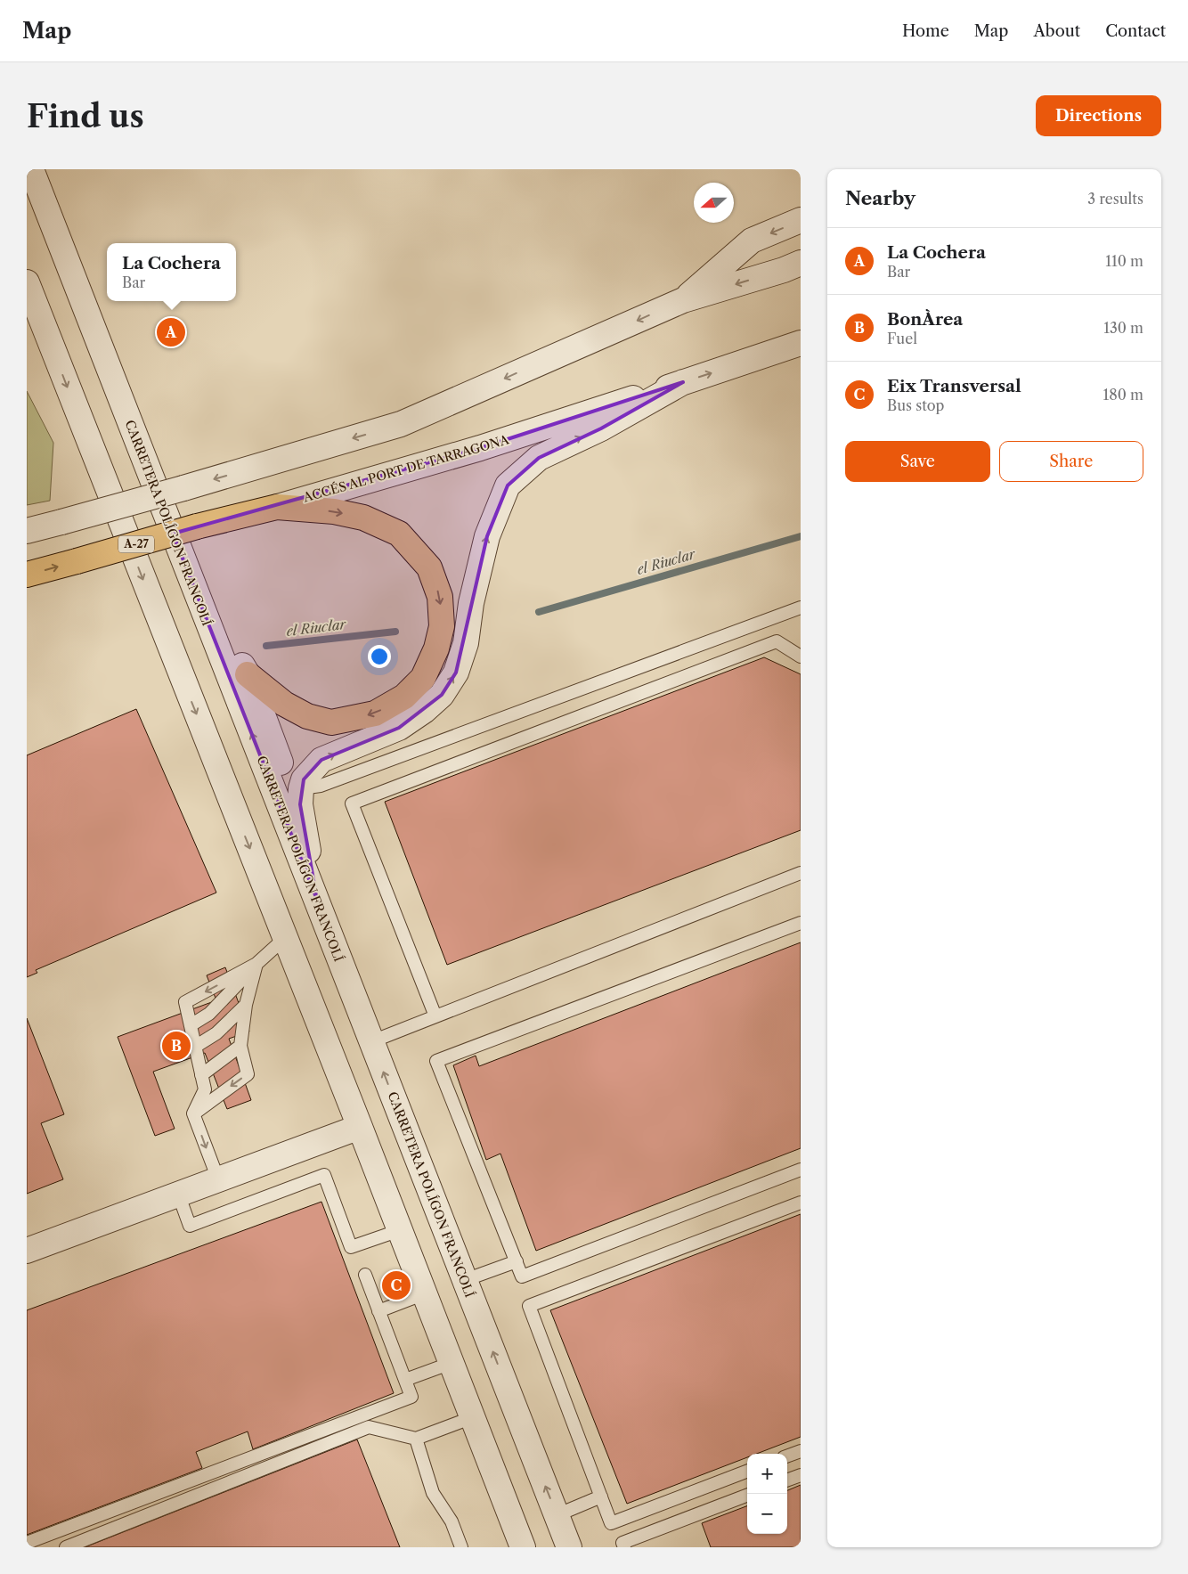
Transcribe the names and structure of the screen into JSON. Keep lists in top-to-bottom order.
{
  "streets": {
    "highway": ["ACCÉS AL PORT DE TARRAGONA", "A-27"],
    "street": ["CARRETERA POLÍGON FRANCOLÍ"]
  },
  "water": ["el Riuclar"],
  "north": "left",
  "page": {
    "header": "Map",
    "nav": [
      "Home",
      "Map",
      "About",
      "Contact"
    ],
    "buttons": [
      "Directions",
      ["Save", "Share"]
    ],
    "title": "Find us",
    "heading": ["Nearby", "3 results"],
    "list": [
      {
        "mark": "A",
        "name": "La Cochera",
        "note": "Bar",
        "value": "110 m"
      },
      {
        "mark": "B",
        "name": "BonÀrea",
        "note": "Fuel",
        "value": "130 m"
      },
      {
        "mark": "C",
        "name": "Eix Transversal",
        "note": "Bus stop",
        "value": "180 m"
      }
    ],
    "popup": ["La Cochera", "Bar"],
    "pins": ["A", "B", "C"],
    "map_buttons": ["+", "−"]
  }
}
